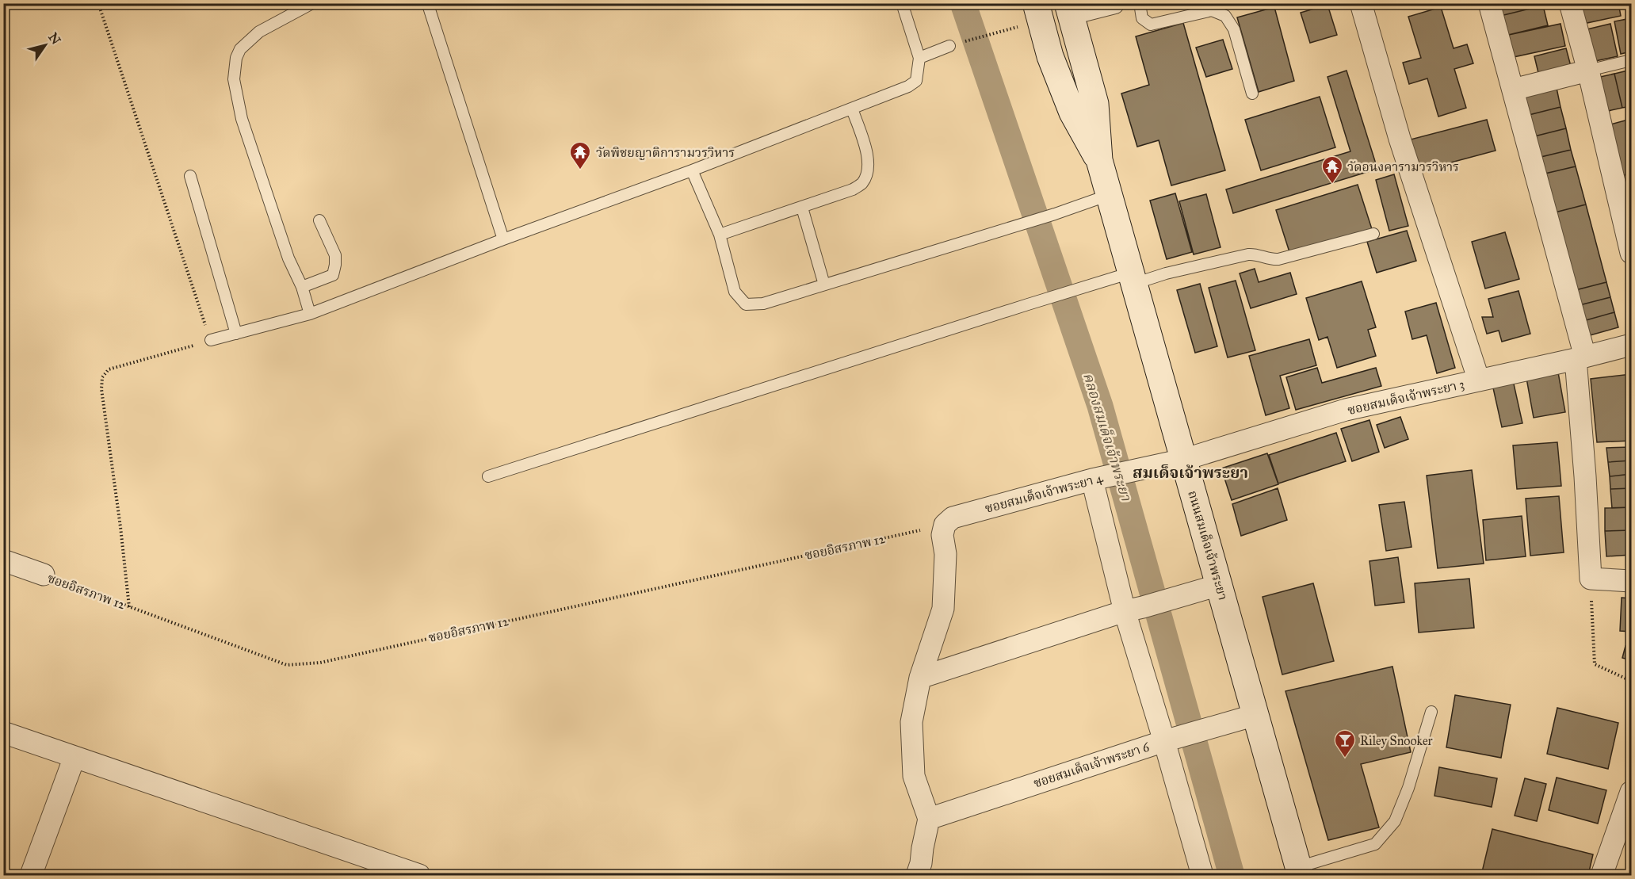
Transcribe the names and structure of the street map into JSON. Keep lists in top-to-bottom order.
{
  "streets": {
    "main road": ["ถนนสมเด็จเจ้าพระยา"],
    "street": [
      "ซอยสมเด็จเจ้าพระยา 3",
      "ซอยสมเด็จเจ้าพระยา 4",
      "ซอยอิสรภาพ 12",
      "ซอยสมเด็จเจ้าพระยา 6"
    ]
  },
  "crossings": [
    ["ซอยสมเด็จเจ้าพระยา 3", "ซอยสมเด็จเจ้าพระยา 4"],
    ["ซอยสมเด็จเจ้าพระยา 3", "ถนนสมเด็จเจ้าพระยา"],
    ["ซอยสมเด็จเจ้าพระยา 4", "ถนนสมเด็จเจ้าพระยา"],
    ["ซอยสมเด็จเจ้าพระยา 4", "ซอยอิสรภาพ 12"],
    ["ถนนสมเด็จเจ้าพระยา", "ซอยสมเด็จเจ้าพระยา 6"]
  ],
  "districts": ["สมเด็จเจ้าพระยา"],
  "water": ["คลองสมเด็จเจ้าพระยา"],
  "places": {
    "temple": ["วัดพิชยญาติการามวรวิหาร", "วัดอนงคารามวรวิหาร"],
    "bar": ["Riley Snooker"]
  },
  "north": "top right"
}
